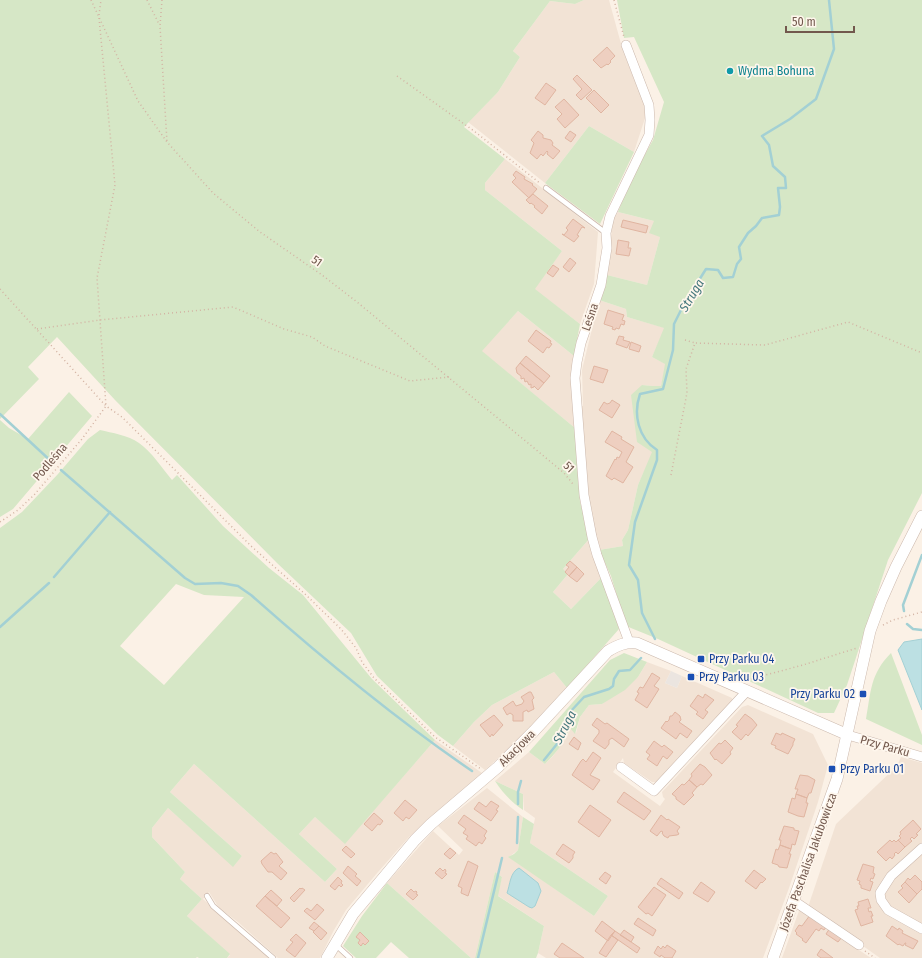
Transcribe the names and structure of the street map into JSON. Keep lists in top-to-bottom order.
{
  "streets": {
    "street": [
      "Leśna",
      "Przy Parku",
      "Akacjowa",
      "Józefa Paschalisa Jakubowicza"
    ],
    "path": ["51", "Podleśna"]
  },
  "crossings": [
    ["51", "Leśna"],
    ["Leśna", "Akacjowa"],
    ["Przy Parku", "Józefa Paschalisa Jakubowicza"]
  ],
  "water": ["Struga"],
  "places": {
    "other": ["Wydma Bohuna"],
    "transit": [
      "Przy Parku 04",
      "Przy Parku 03",
      "Przy Parku 02",
      "Przy Parku 01"
    ]
  },
  "scale_bar": "50 m"
}
